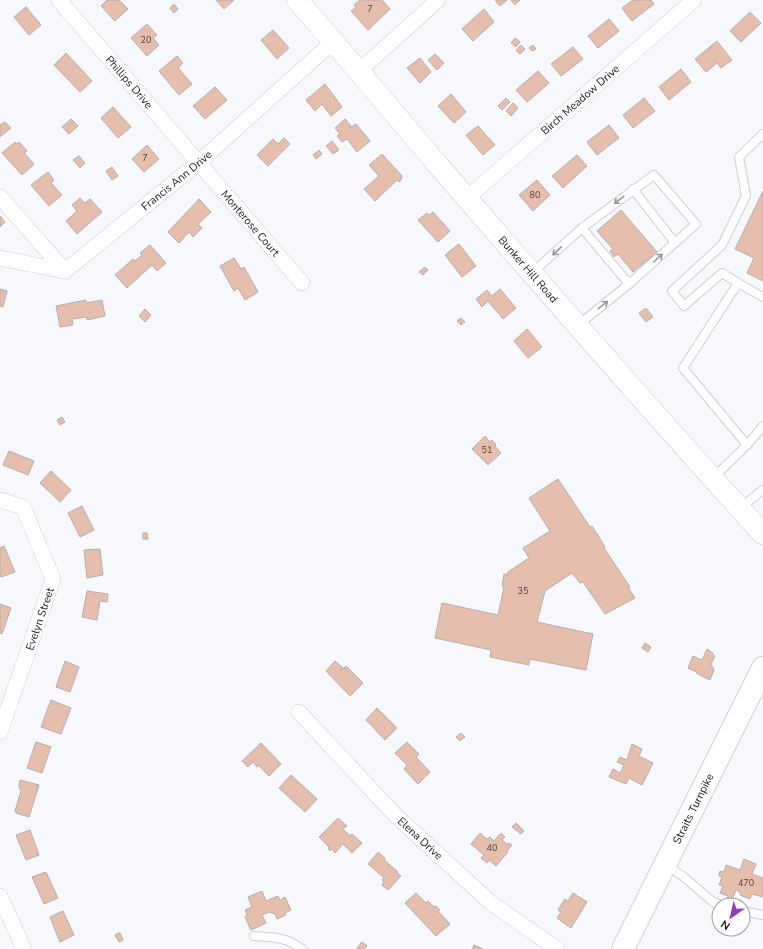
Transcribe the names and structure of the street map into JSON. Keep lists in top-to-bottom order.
{
  "streets": {
    "main road": ["Bunker Hill Road", "Straits Turnpike"],
    "street": [
      "Phillips Drive",
      "Birch Meadow Drive",
      "Francis Ann Drive",
      "Monterose Court",
      "Evelyn Street",
      "Elena Drive"
    ]
  },
  "crossings": [
    ["Phillips Drive", "Francis Ann Drive"],
    ["Phillips Drive", "Monterose Court"],
    ["Birch Meadow Drive", "Bunker Hill Road"],
    ["Francis Ann Drive", "Monterose Court"],
    ["Francis Ann Drive", "Bunker Hill Road"]
  ],
  "house_numbers": [
    "7",
    "20",
    "7",
    "80",
    "51",
    "35",
    "40",
    "470"
  ],
  "north": "bottom left"
}
